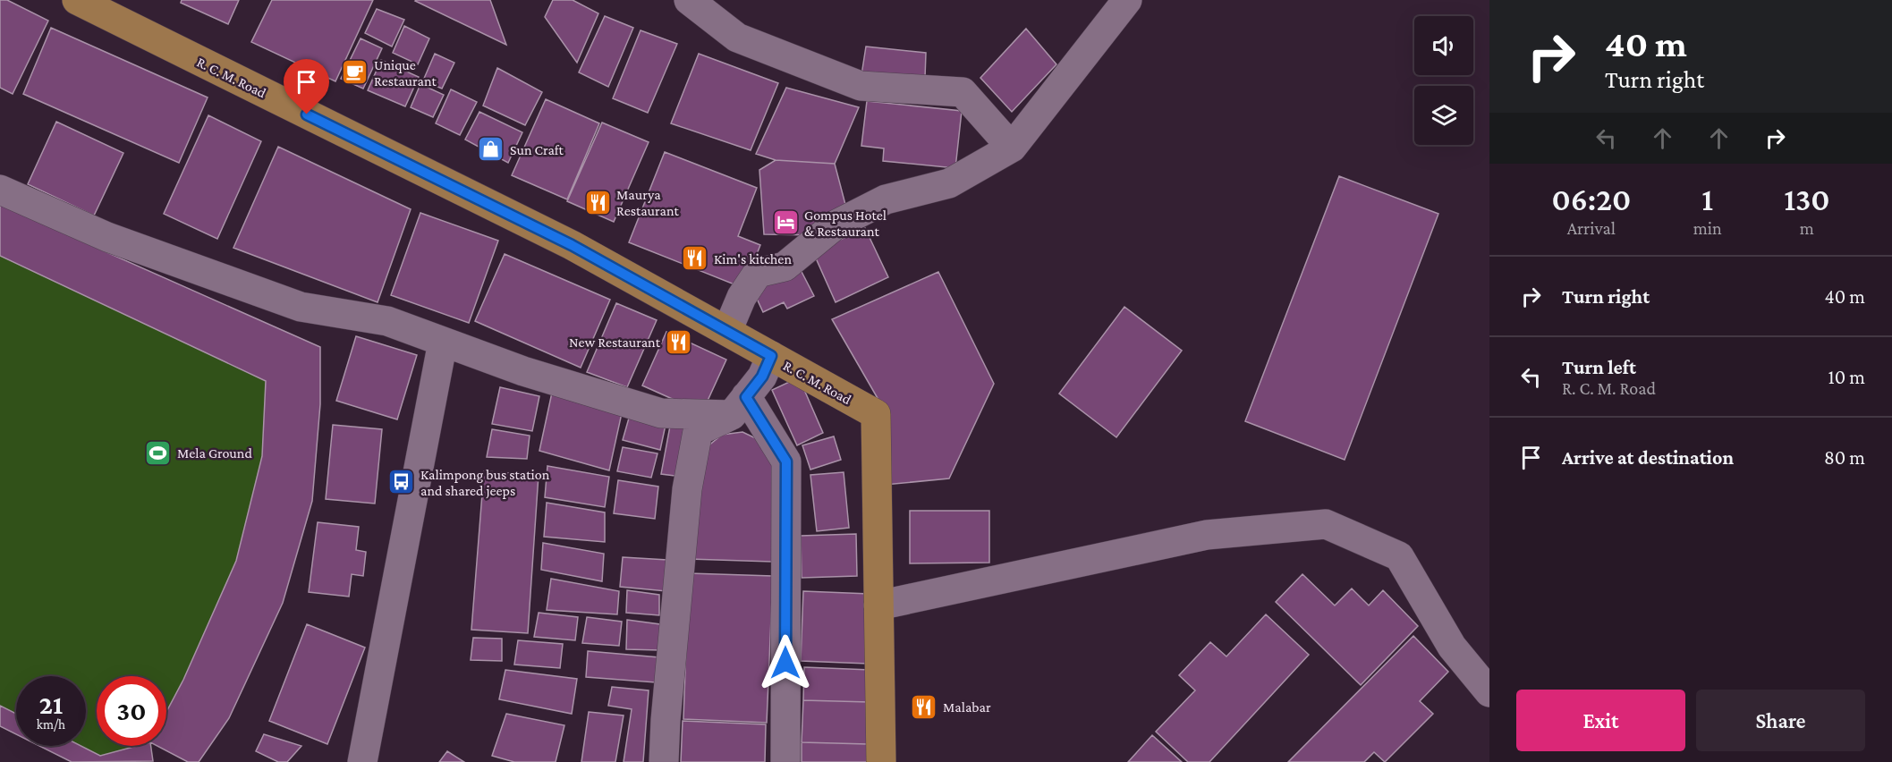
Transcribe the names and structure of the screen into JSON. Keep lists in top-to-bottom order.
{
  "streets": {
    "main road": ["R. C. M. Road"]
  },
  "places": {
    "cafe": ["Unique Restaurant"],
    "shop": ["Sun Craft"],
    "restaurant": [
      "Maurya Restaurant",
      "Kim's kitchen",
      "New Restaurant",
      "Malabar"
    ],
    "hotel": ["Gompus Hotel & Restaurant"],
    "sports": ["Mela Ground"],
    "bus stop": ["Kalimpong bus station and shared jeeps"]
  },
  "page": {
    "turn": ["40 m", "Turn right"],
    "eta": [
      "06:20",
      "Arrival",
      "1",
      "min",
      "130",
      "m"
    ],
    "list": [
      {
        "name": "Turn right",
        "value": "40 m"
      },
      {
        "name": "Turn left",
        "note": "R. C. M. Road",
        "value": "10 m"
      },
      {
        "name": "Arrive at destination",
        "value": "80 m"
      }
    ],
    "speed": "21 km/h",
    "limit": "30",
    "buttons": ["Exit", "Share"]
  }
}
